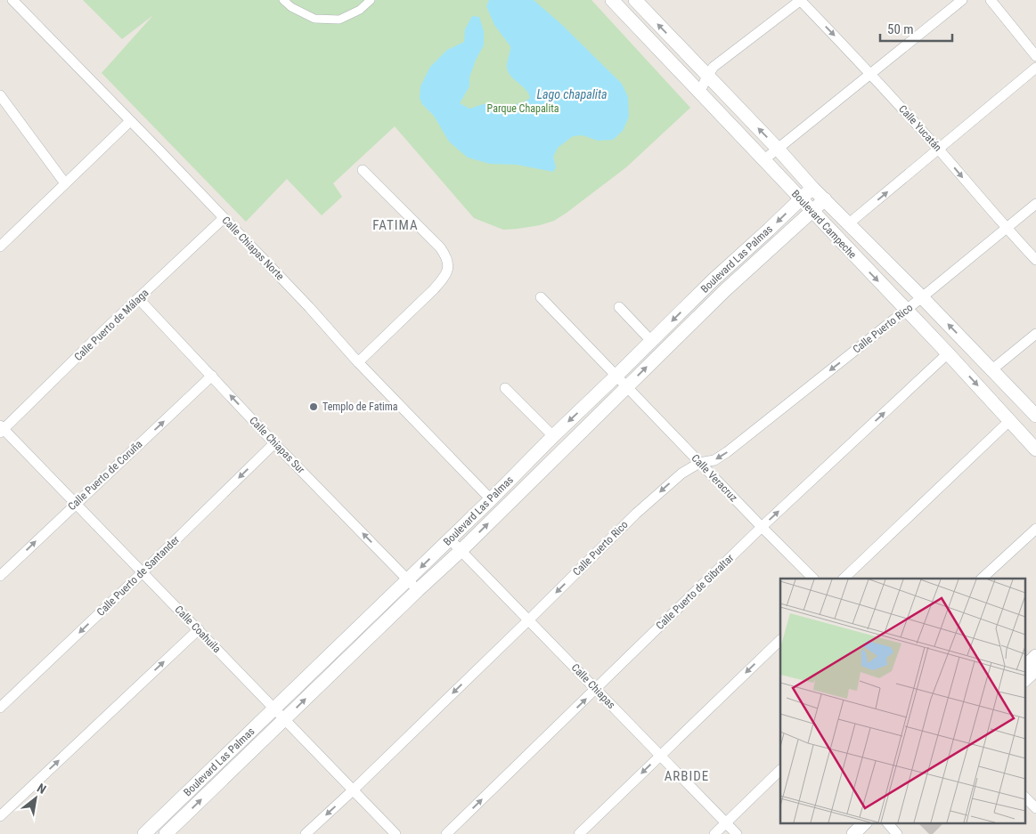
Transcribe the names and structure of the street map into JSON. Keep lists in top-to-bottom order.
{
  "streets": {
    "street": [
      "Calle Yucatán",
      "Boulevard Campeche",
      "Calle Chiapas Norte",
      "Boulevard Las Palmas",
      "Calle Puerto de Málaga",
      "Calle Puerto Rico",
      "Calle Chiapas Sur",
      "Calle Puerto de Coruña",
      "Calle Veracruz",
      "Calle Puerto de Santander",
      "Calle Puerto de Gibraltar",
      "Calle Coahuila",
      "Calle Chiapas"
    ]
  },
  "crossings": [
    ["Calle Yucatán", "Calle Puerto Rico"],
    ["Boulevard Campeche", "Boulevard Las Palmas"],
    ["Boulevard Campeche", "Calle Puerto Rico"],
    ["Boulevard Campeche", "Calle Puerto de Gibraltar"],
    ["Calle Chiapas Norte", "Boulevard Las Palmas"],
    ["Calle Chiapas Norte", "Calle Puerto de Málaga"],
    ["Boulevard Las Palmas", "Calle Chiapas Sur"],
    ["Boulevard Las Palmas", "Calle Veracruz"],
    ["Boulevard Las Palmas", "Calle Coahuila"],
    ["Boulevard Las Palmas", "Calle Chiapas"],
    ["Calle Puerto de Málaga", "Calle Chiapas Sur"],
    ["Calle Puerto de Málaga", "Calle Coahuila"],
    ["Calle Puerto Rico", "Calle Veracruz"],
    ["Calle Puerto Rico", "Calle Coahuila"],
    ["Calle Puerto Rico", "Calle Chiapas"],
    ["Calle Chiapas Sur", "Calle Puerto de Coruña"],
    ["Calle Chiapas Sur", "Calle Puerto de Santander"],
    ["Calle Puerto de Coruña", "Calle Coahuila"],
    ["Calle Veracruz", "Calle Puerto de Gibraltar"],
    ["Calle Puerto de Santander", "Calle Coahuila"],
    ["Calle Puerto de Gibraltar", "Calle Chiapas"]
  ],
  "one_way": [
    "Calle Yucatán",
    "Calle Puerto Rico",
    "Calle Chiapas Sur",
    "Calle Puerto de Coruña",
    "Calle Puerto de Gibraltar"
  ],
  "districts": ["FATIMA", "ARBIDE"],
  "water": ["Lago chapalita"],
  "parks": ["Parque Chapalita"],
  "places": ["Templo de Fatima"],
  "scale_bar": "50 m",
  "north": "top right"
}
